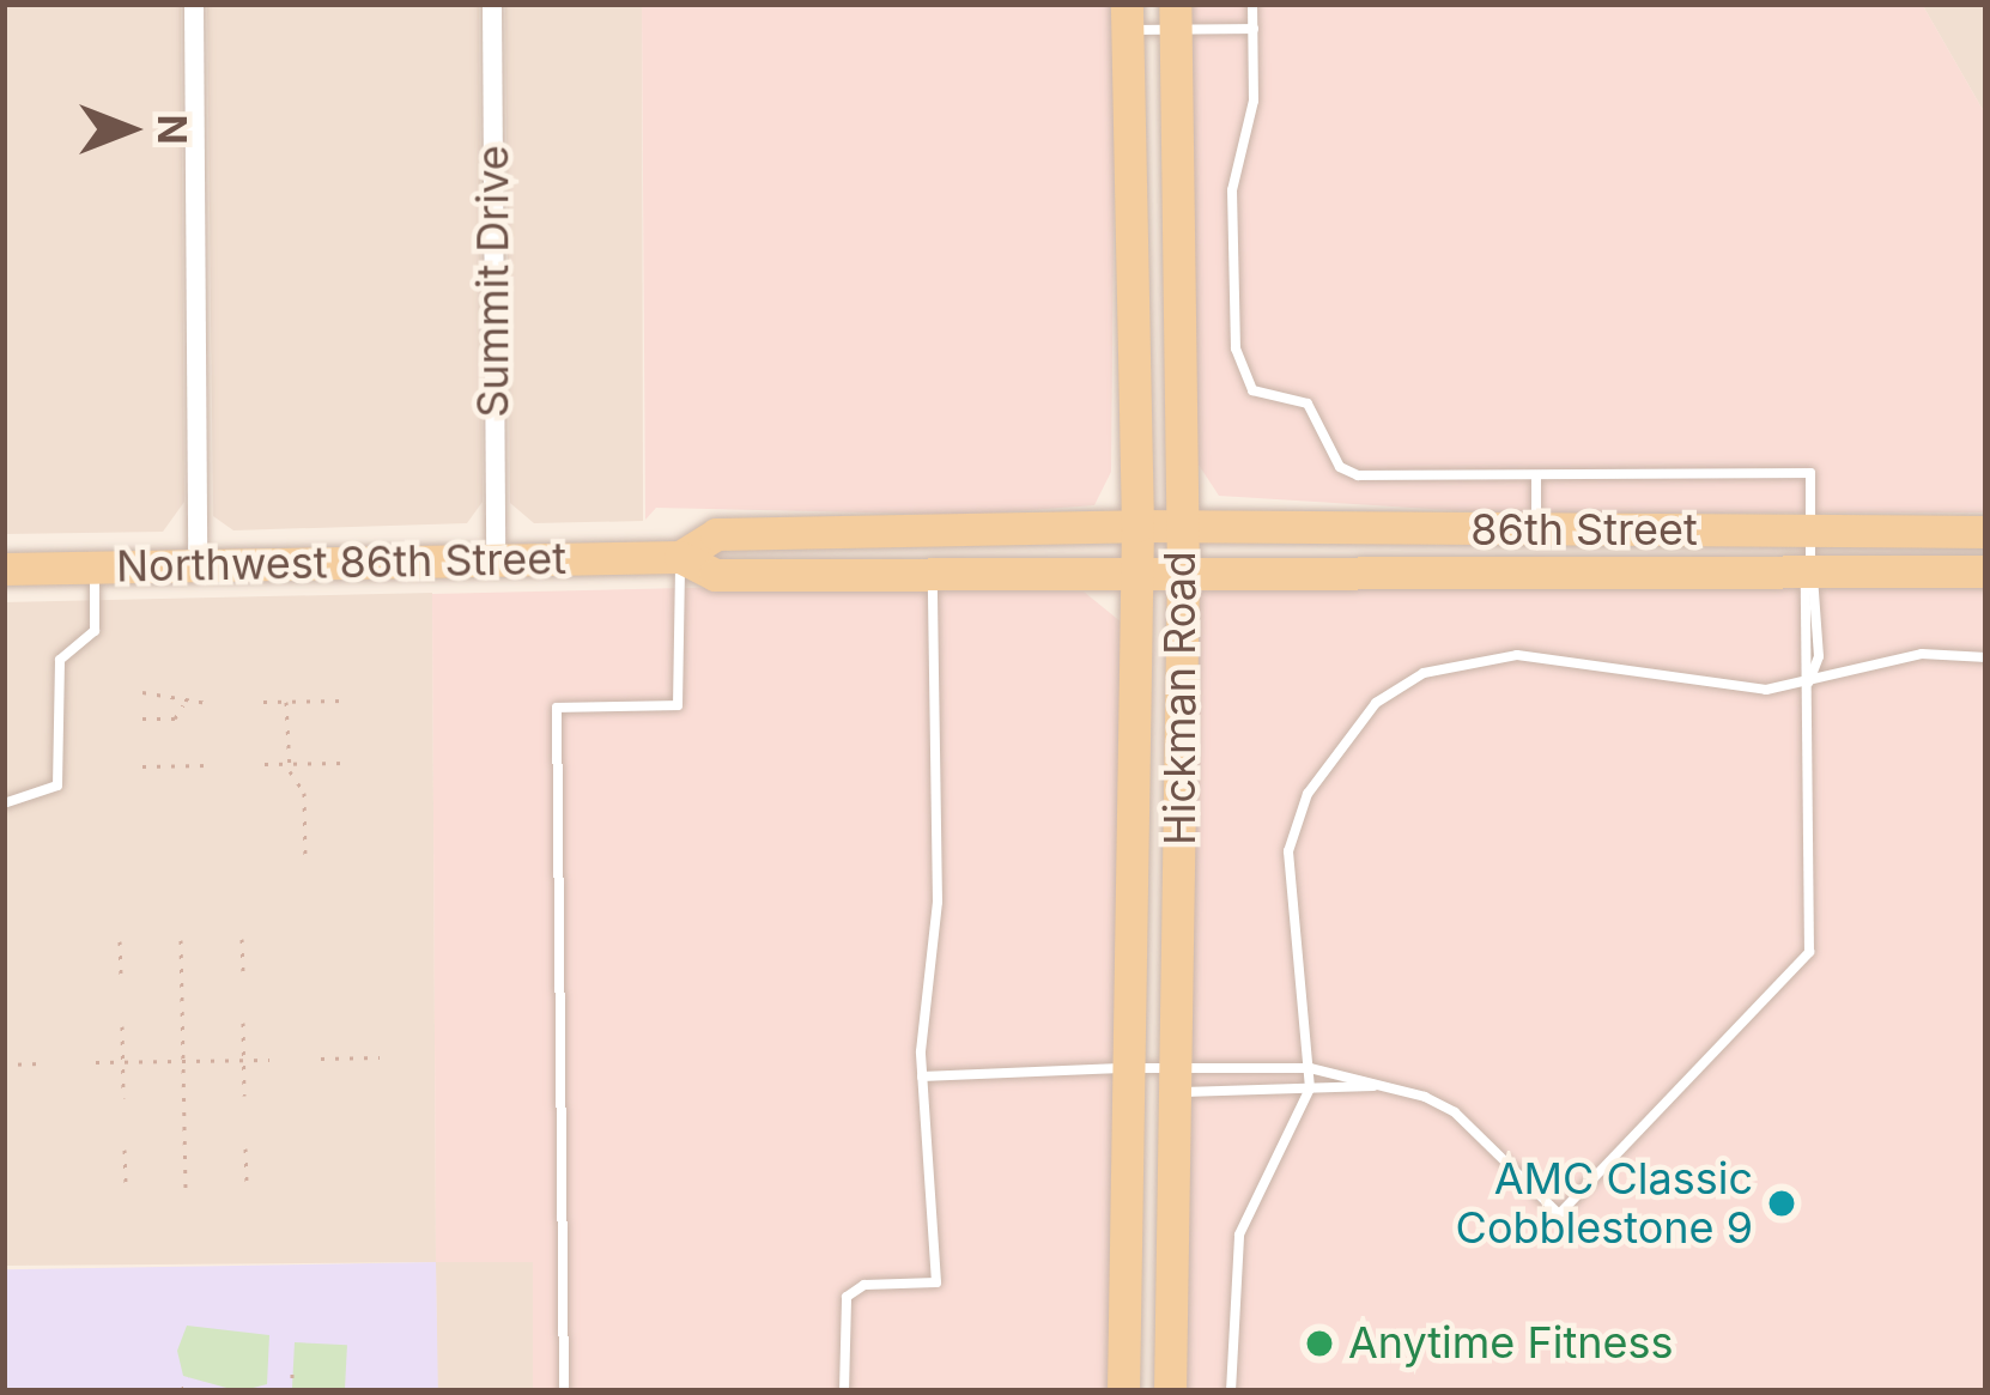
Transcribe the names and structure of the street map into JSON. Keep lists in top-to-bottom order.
{
  "streets": {
    "main road": ["86th Street", "Northwest 86th Street", "Hickman Road"],
    "street": ["Summit Drive"]
  },
  "crossings": [
    ["Summit Drive", "Northwest 86th Street"],
    ["86th Street", "Northwest 86th Street"],
    ["86th Street", "Hickman Road"],
    ["Northwest 86th Street", "Hickman Road"]
  ],
  "places": ["AMC Classic Cobblestone 9", "Anytime Fitness"],
  "north": "right"
}
